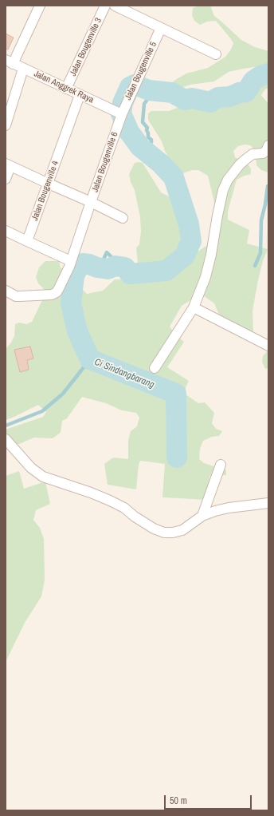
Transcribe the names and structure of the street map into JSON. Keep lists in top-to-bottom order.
{
  "streets": {
    "street": [
      "Jalan Bougenville 3",
      "Jalan Bougenville 5",
      "Jalan Anggrek Raya",
      "Jalan Bougenville 6",
      "Jalan Bougenville 4"
    ]
  },
  "crossings": [
    ["Jalan Bougenville 3", "Jalan Anggrek Raya"],
    ["Jalan Bougenville 5", "Jalan Anggrek Raya"],
    ["Jalan Bougenville 5", "Jalan Bougenville 6"],
    ["Jalan Anggrek Raya", "Jalan Bougenville 6"],
    ["Jalan Anggrek Raya", "Jalan Bougenville 4"],
    ["Jalan Bougenville 6", "Jalan Bougenville 4"]
  ],
  "water": ["Ci Sindangbarang"],
  "scale_bar": "50 m"
}
